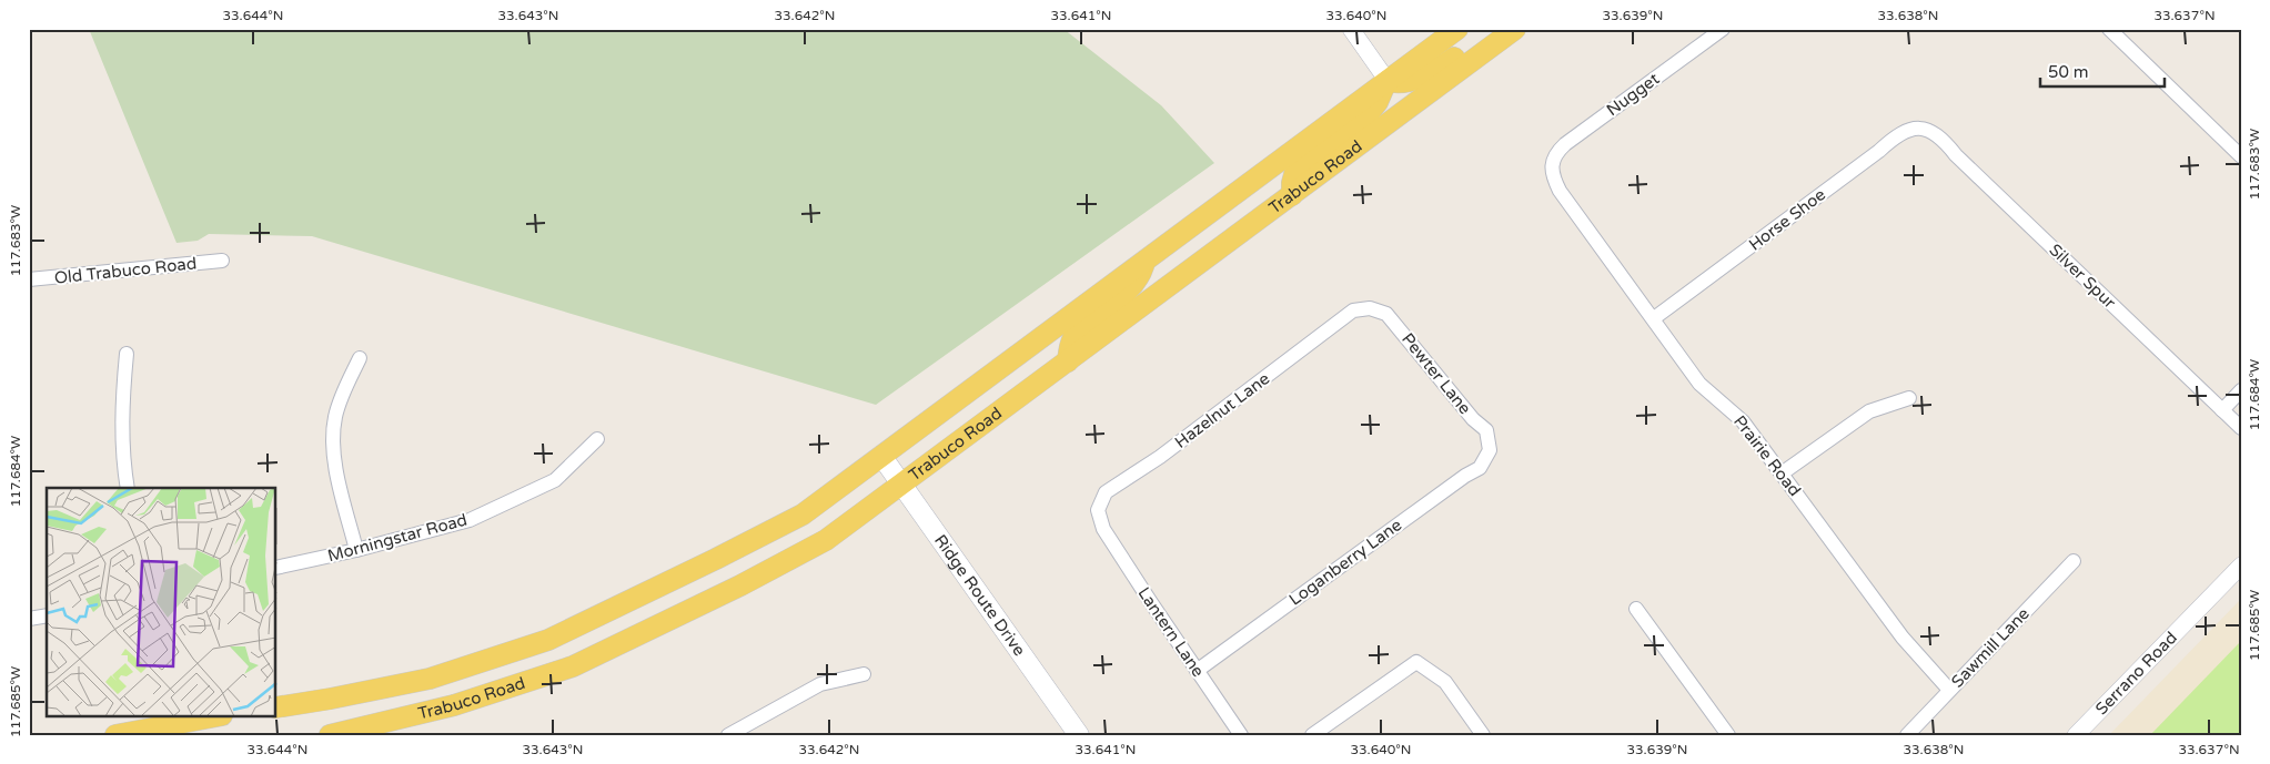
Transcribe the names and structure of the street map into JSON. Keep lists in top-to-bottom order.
{
  "streets": {
    "main road": ["Trabuco Road", "Ridge Route Drive"],
    "street": [
      "Nugget",
      "Horse Shoe",
      "Old Trabuco Road",
      "Silver Spur",
      "Pewter Lane",
      "Hazelnut Lane",
      "Prairie Road",
      "Morningstar Road",
      "Loganberry Lane",
      "Lantern Lane",
      "Sawmill Lane",
      "Serrano Road"
    ]
  },
  "crossings": [
    ["Nugget", "Prairie Road"],
    ["Trabuco Road", "Ridge Route Drive"],
    ["Horse Shoe", "Silver Spur"],
    ["Horse Shoe", "Prairie Road"],
    ["Pewter Lane", "Hazelnut Lane"],
    ["Pewter Lane", "Loganberry Lane"],
    ["Hazelnut Lane", "Lantern Lane"],
    ["Prairie Road", "Sawmill Lane"],
    ["Loganberry Lane", "Lantern Lane"]
  ],
  "scale_bar": "50 m",
  "coordinates": [
    "33.644°N",
    "33.643°N",
    "33.642°N",
    "33.641°N",
    "33.640°N",
    "33.639°N",
    "33.638°N",
    "33.637°N",
    "117.683°W",
    "117.684°W",
    "117.685°W"
  ]
}
